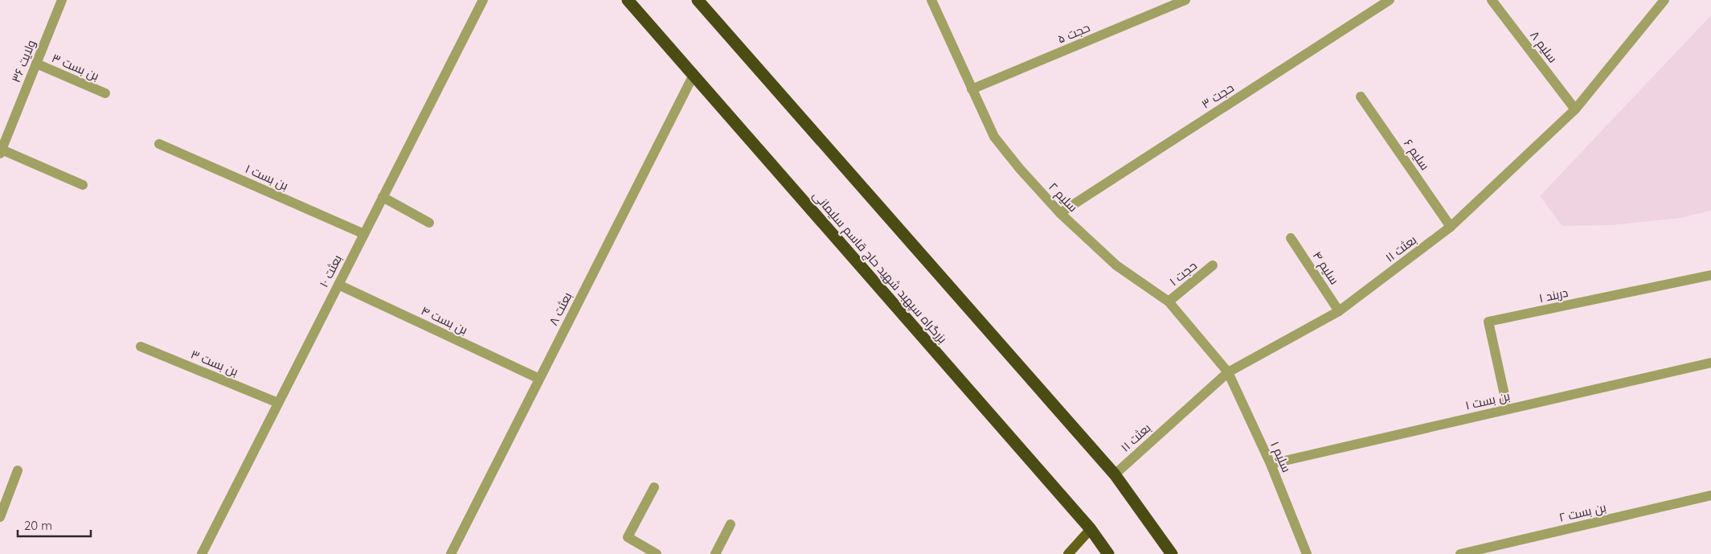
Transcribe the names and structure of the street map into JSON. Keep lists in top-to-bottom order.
{
  "streets": {
    "highway": ["بزرگراه سپهبد شهید حاج قاسم سلیمانی"],
    "street": [
      "حجت ۵",
      "سلیم ۸",
      "ولایت ۳۶",
      "بن بست ۳",
      "حجت ۳",
      "سلیم ۶",
      "بن بست ۱",
      "سلیم ۲",
      "بعثت ۱۱",
      "سلیم ۴",
      "بعثت ۱۰",
      "حجت ۱",
      "دربند ۱",
      "بعثت ۸",
      "بن بست ۴",
      "سلیم ۱",
      "بن بست ۲"
    ]
  },
  "crossings": [
    ["حجت ۵", "سلیم ۲"],
    ["سلیم ۸", "بعثت ۱۱"],
    ["ولایت ۳۶", "بن بست ۳"],
    ["بن بست ۳", "بعثت ۱۰"],
    ["حجت ۳", "سلیم ۲"],
    ["سلیم ۶", "بعثت ۱۱"],
    ["بن بست ۱", "بعثت ۱۰"],
    ["بن بست ۱", "دربند ۱"],
    ["بن بست ۱", "سلیم ۱"],
    ["سلیم ۲", "بعثت ۱۱"],
    ["سلیم ۲", "حجت ۱"],
    ["سلیم ۲", "سلیم ۱"],
    ["بعثت ۱۱", "سلیم ۴"],
    ["بعثت ۱۱", "سلیم ۱"],
    ["بزرگراه سپهبد شهید حاج قاسم سلیمانی", "بعثت ۸"],
    ["بعثت ۱۰", "بن بست ۴"],
    ["بعثت ۸", "بن بست ۴"]
  ],
  "scale_bar": "20 m"
}
